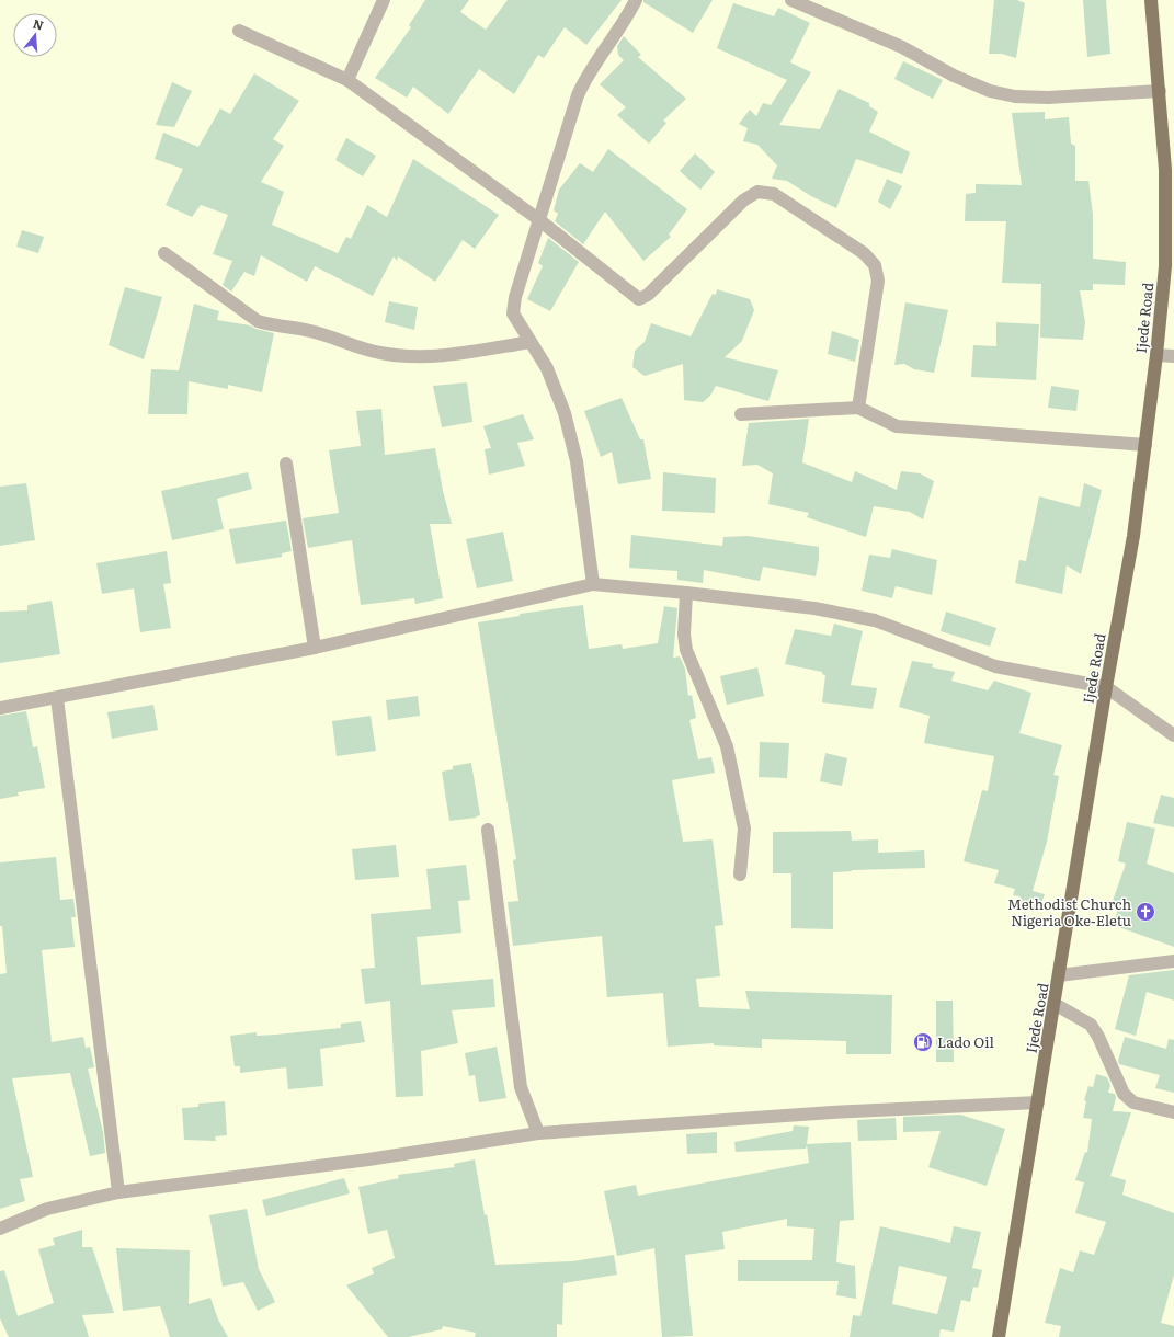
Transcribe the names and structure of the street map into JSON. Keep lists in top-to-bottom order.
{
  "streets": {
    "main road": ["Ijede Road"]
  },
  "places": {
    "church": ["Methodist Church Nigeria Oke-Eletu"],
    "fuel station": ["Lado Oil"]
  },
  "north": "top"
}
